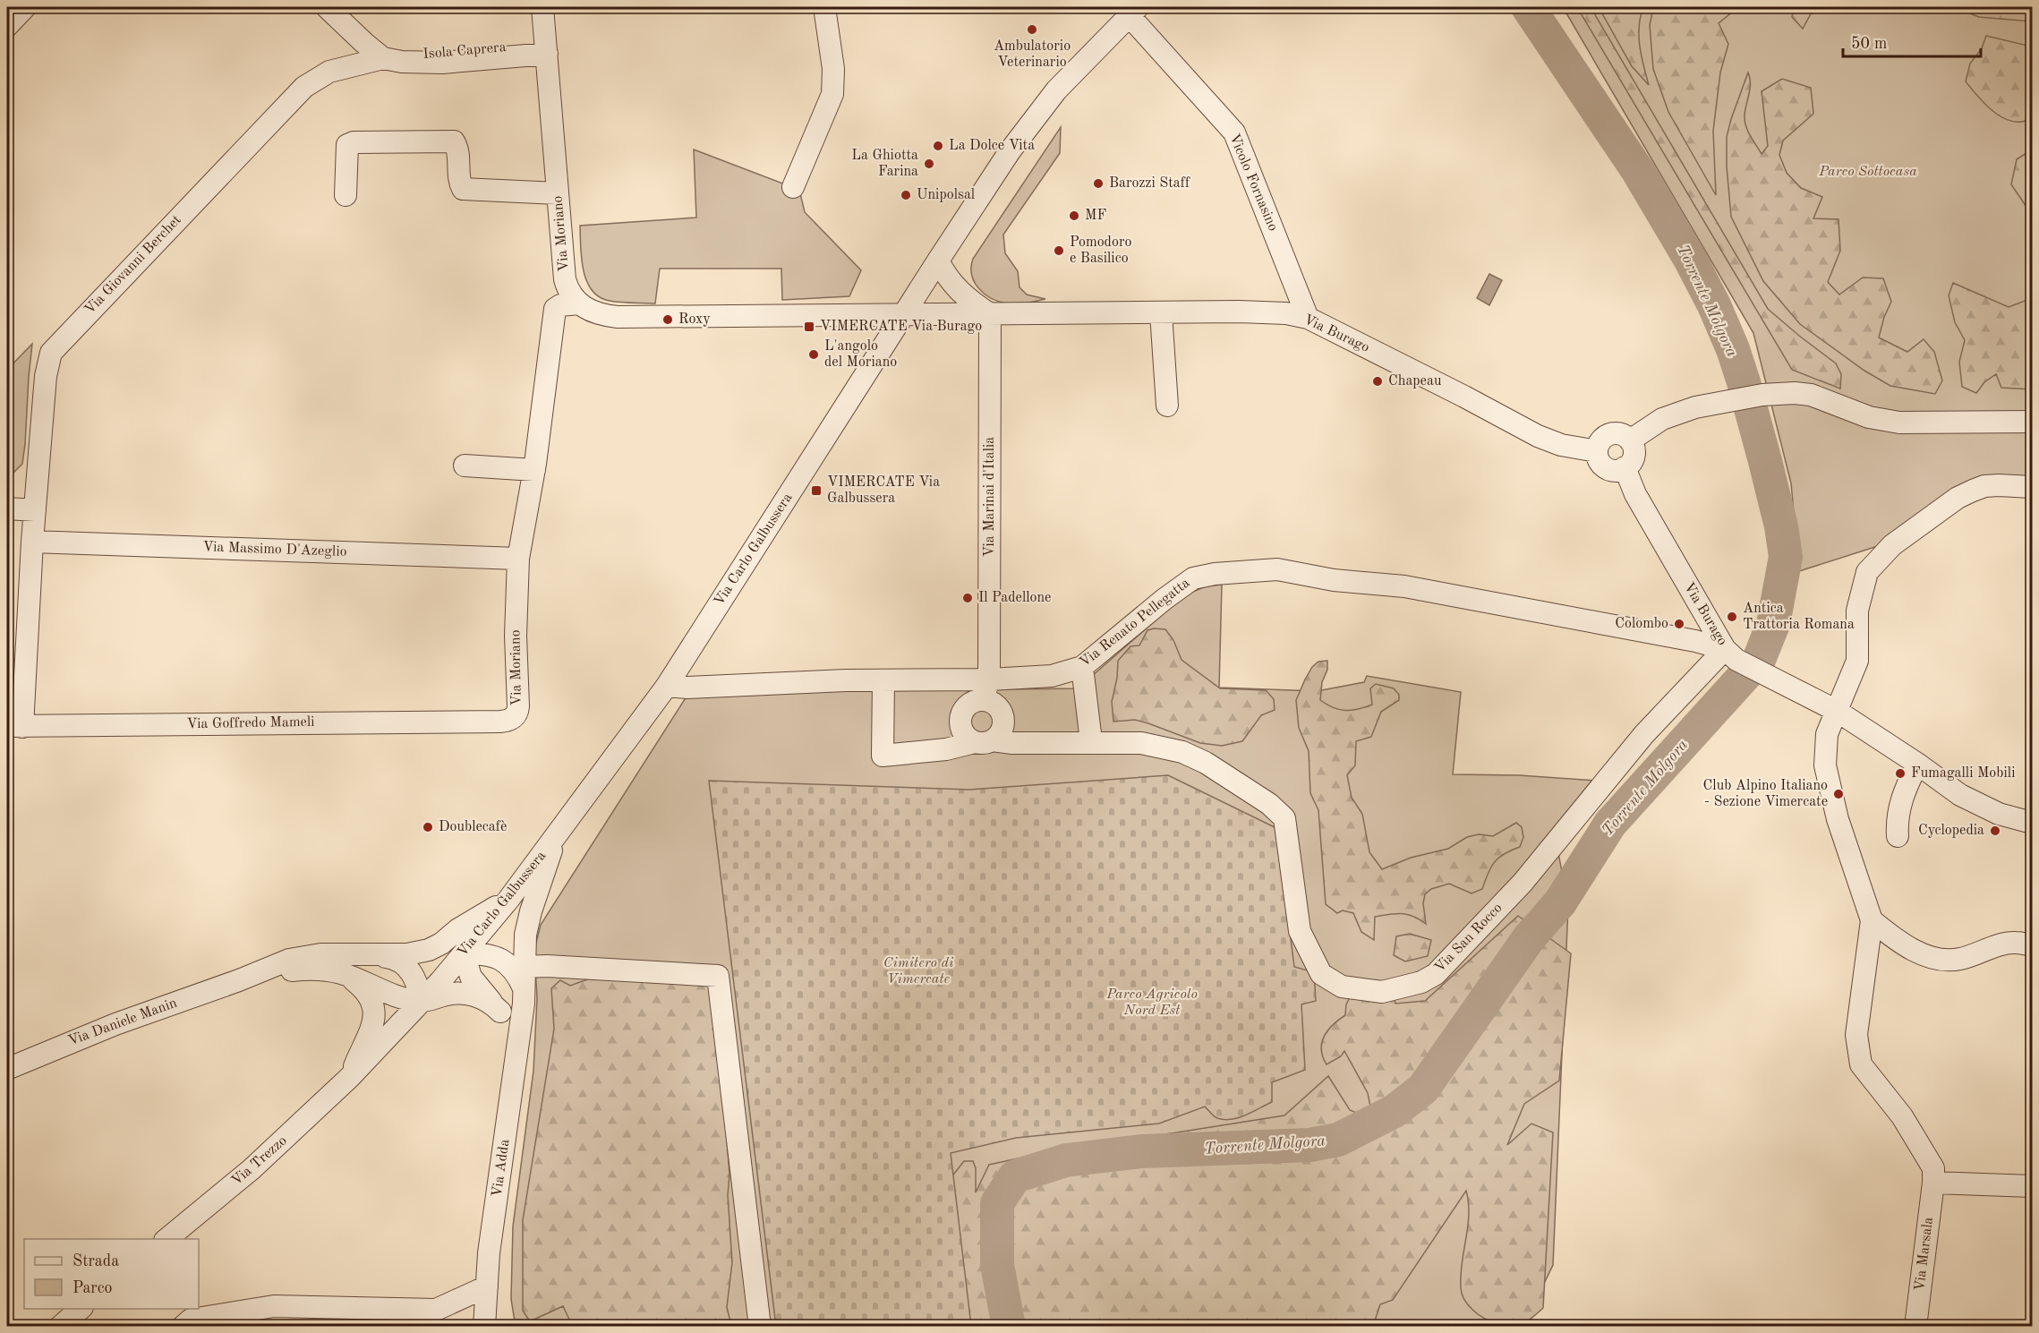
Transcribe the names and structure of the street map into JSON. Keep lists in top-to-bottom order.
{
  "streets": {
    "street": [
      "Isola Caprera",
      "Vicolo Fornasino",
      "Via Moriano",
      "Via Giovanni Berchet",
      "Via Burago",
      "Via Marinai d'Italia",
      "Via Massimo D'Azeglio",
      "Via Carlo Galbussera",
      "Via Renato Pellegatta",
      "Via Goffredo Mameli",
      "Via San Rocco",
      "Via Daniele Manin",
      "Via Trezzo",
      "Via Adda",
      "Via Marsala"
    ]
  },
  "crossings": [
    ["Isola Caprera", "Via Moriano"],
    ["Isola Caprera", "Via Giovanni Berchet"],
    ["Vicolo Fornasino", "Via Burago"],
    ["Vicolo Fornasino", "Via Carlo Galbussera"],
    ["Via Moriano", "Via Burago"],
    ["Via Moriano", "Via Massimo D'Azeglio"],
    ["Via Moriano", "Via Goffredo Mameli"],
    ["Via Giovanni Berchet", "Via Massimo D'Azeglio"],
    ["Via Giovanni Berchet", "Via Goffredo Mameli"],
    ["Via Burago", "Via Marinai d'Italia"],
    ["Via Burago", "Via Carlo Galbussera"],
    ["Via Burago", "Via Renato Pellegatta"],
    ["Via Burago", "Via San Rocco"],
    ["Via Marinai d'Italia", "Via Renato Pellegatta"],
    ["Via Marinai d'Italia", "Via San Rocco"],
    ["Via Carlo Galbussera", "Via Renato Pellegatta"],
    ["Via Carlo Galbussera", "Via Daniele Manin"],
    ["Via Carlo Galbussera", "Via Trezzo"],
    ["Via Carlo Galbussera", "Via Adda"],
    ["Via Renato Pellegatta", "Via San Rocco"],
    ["Via Daniele Manin", "Via Adda"]
  ],
  "water": ["Torrente Molgora"],
  "parks": ["Parco Sottocasa", "Cimitero di Vimercate", "Parco Agricolo Nord Est"],
  "places": {
    "other": [
      "Ambulatorio Veterinario",
      "La Dolce Vita",
      "La Ghiotta Farina",
      "Barozzi Staff",
      "Unipolsal",
      "MF",
      "Pomodoro e Basilico",
      "Roxy",
      "L'angolo del Moriano",
      "Chapeau",
      "Il Padellone",
      "Antica Trattoria Romana",
      "Colombo",
      "Fumagalli Mobili",
      "Club Alpino Italiano - Sezione Vimercate",
      "Doublecafè",
      "Cyclopedia"
    ],
    "transit": ["VIMERCATE Via Burago", "VIMERCATE Via Galbussera"]
  },
  "legend": ["Strada", "Parco"],
  "scale_bar": "50 m"
}
